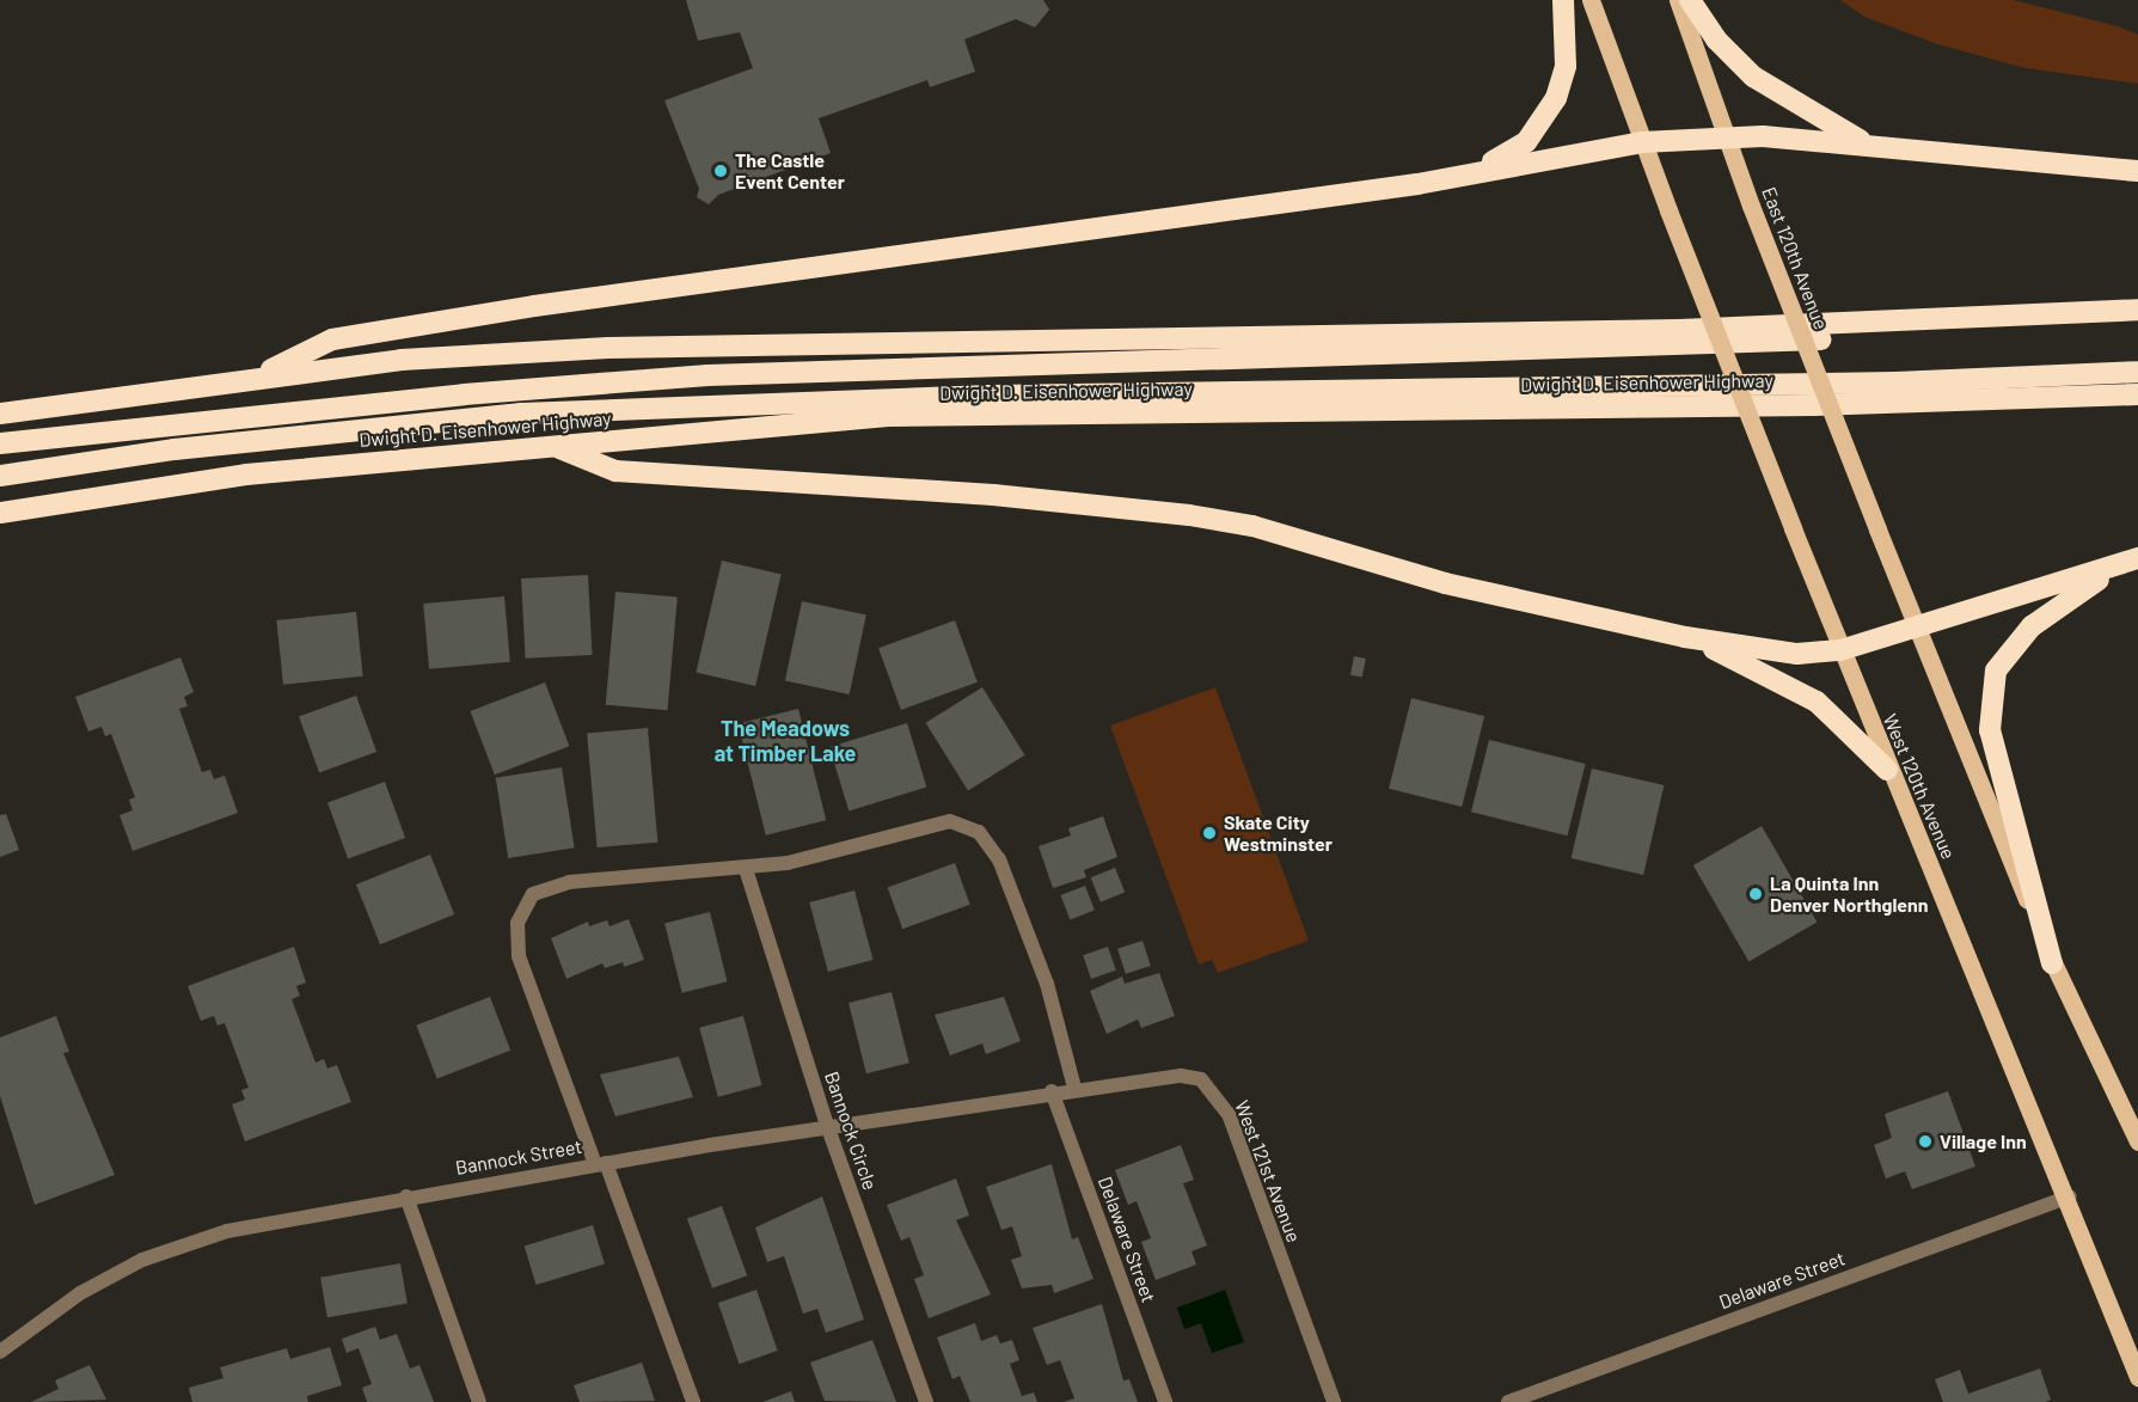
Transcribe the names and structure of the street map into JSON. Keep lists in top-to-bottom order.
{
  "streets": {
    "highway": ["Dwight D. Eisenhower Highway"],
    "main road": ["East 120th Avenue", "West 120th Avenue"],
    "street": [
      "Bannock Circle",
      "Bannock Street",
      "West 121st Avenue",
      "Delaware Street"
    ]
  },
  "crossings": [
    ["West 120th Avenue", "Delaware Street"],
    ["Bannock Circle", "Bannock Street"],
    ["Bannock Street", "West 121st Avenue"],
    ["Bannock Street", "Delaware Street"]
  ],
  "districts": ["The Meadows at Timber Lake"],
  "places": [
    "The Castle Event Center",
    "Skate City Westminster",
    "La Quinta Inn Denver Northglenn",
    "Village Inn"
  ]
}
